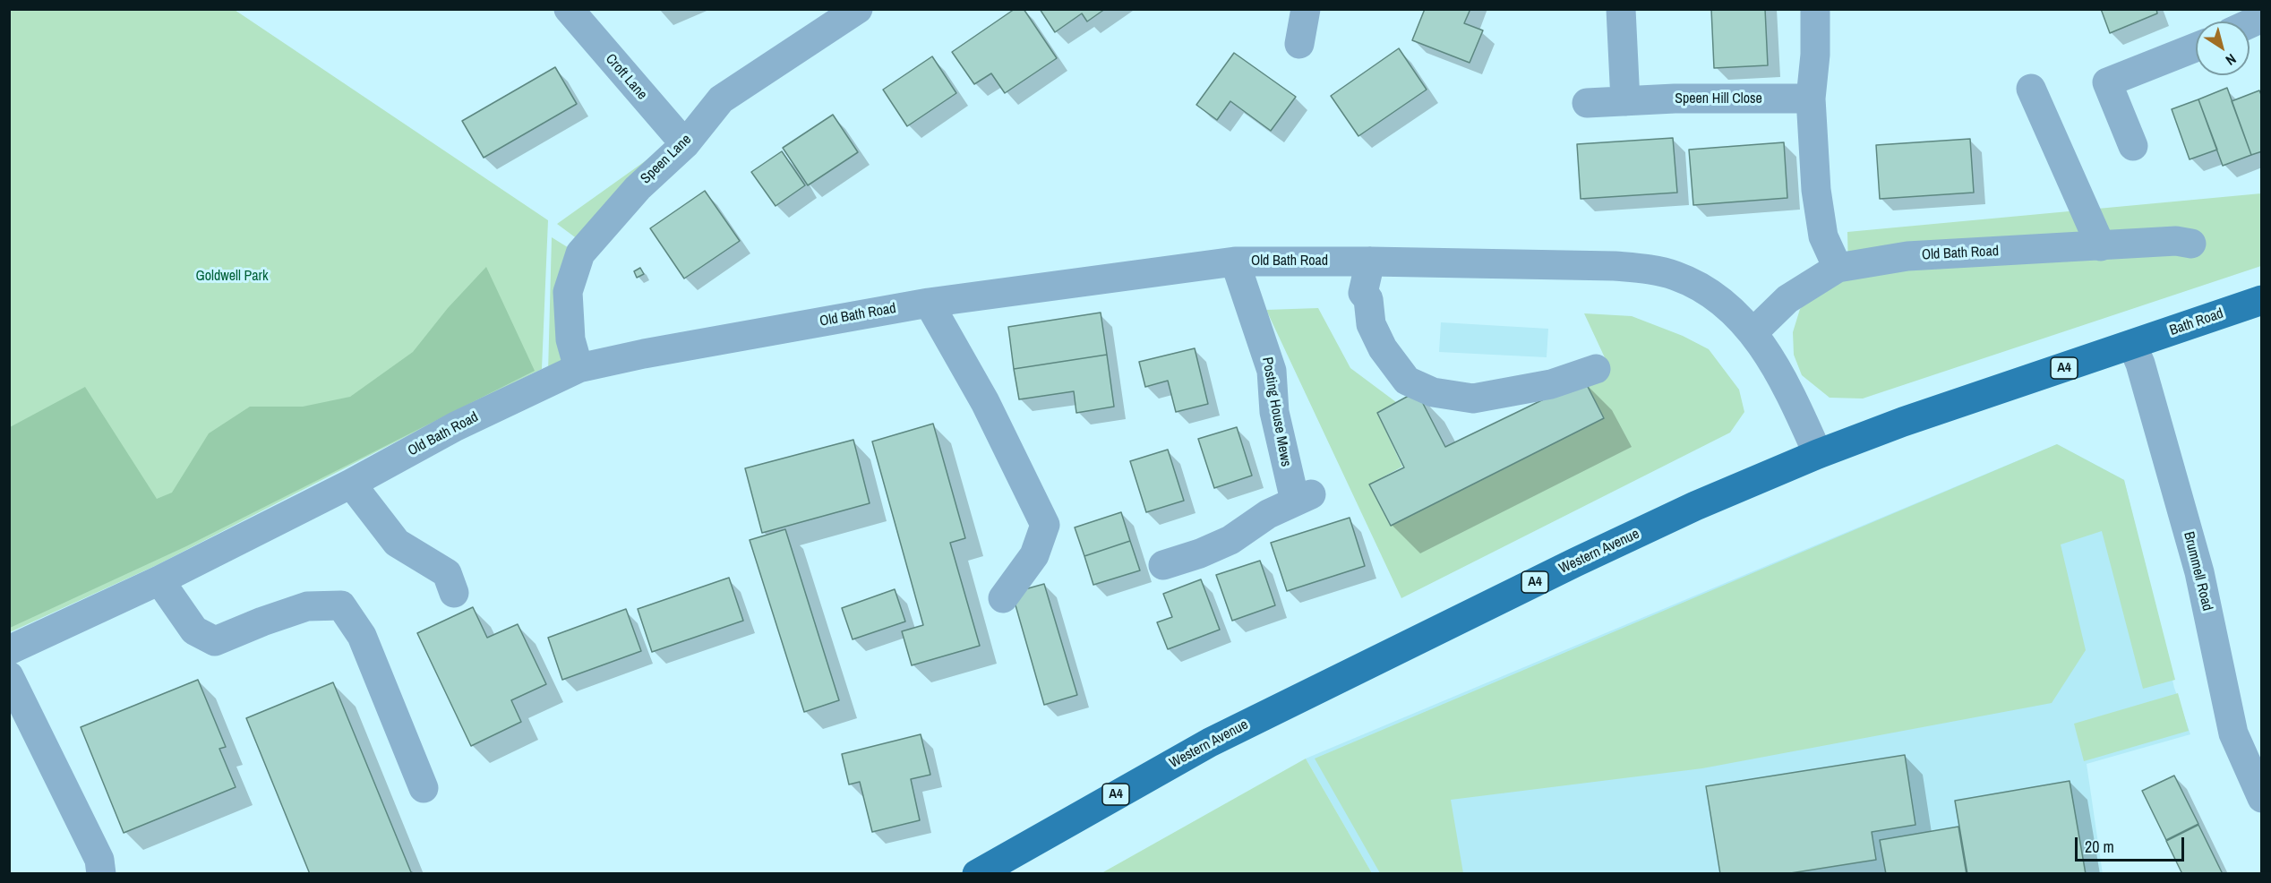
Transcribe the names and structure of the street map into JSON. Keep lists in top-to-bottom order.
{
  "streets": {
    "main road": ["Bath Road", "A4", "Western Avenue"],
    "street": [
      "Croft Lane",
      "Speen Hill Close",
      "Speen Lane",
      "Old Bath Road",
      "Posting House Mews",
      "Brummell Road"
    ]
  },
  "crossings": [
    ["Croft Lane", "Speen Lane"],
    ["Speen Lane", "Old Bath Road"],
    ["Old Bath Road", "Posting House Mews"],
    ["Old Bath Road", "Western Avenue"],
    ["Bath Road", "Western Avenue"],
    ["Bath Road", "Brummell Road"],
    ["Western Avenue", "Brummell Road"]
  ],
  "parks": ["Goldwell Park"],
  "scale_bar": "20 m",
  "north": "bottom right"
}
